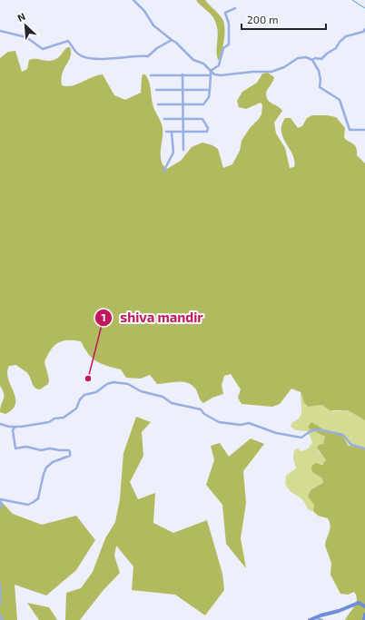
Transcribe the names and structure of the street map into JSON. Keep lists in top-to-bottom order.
{
  "places": ["shiva mandir"],
  "scale_bar": "200 m",
  "north": "top left"
}
